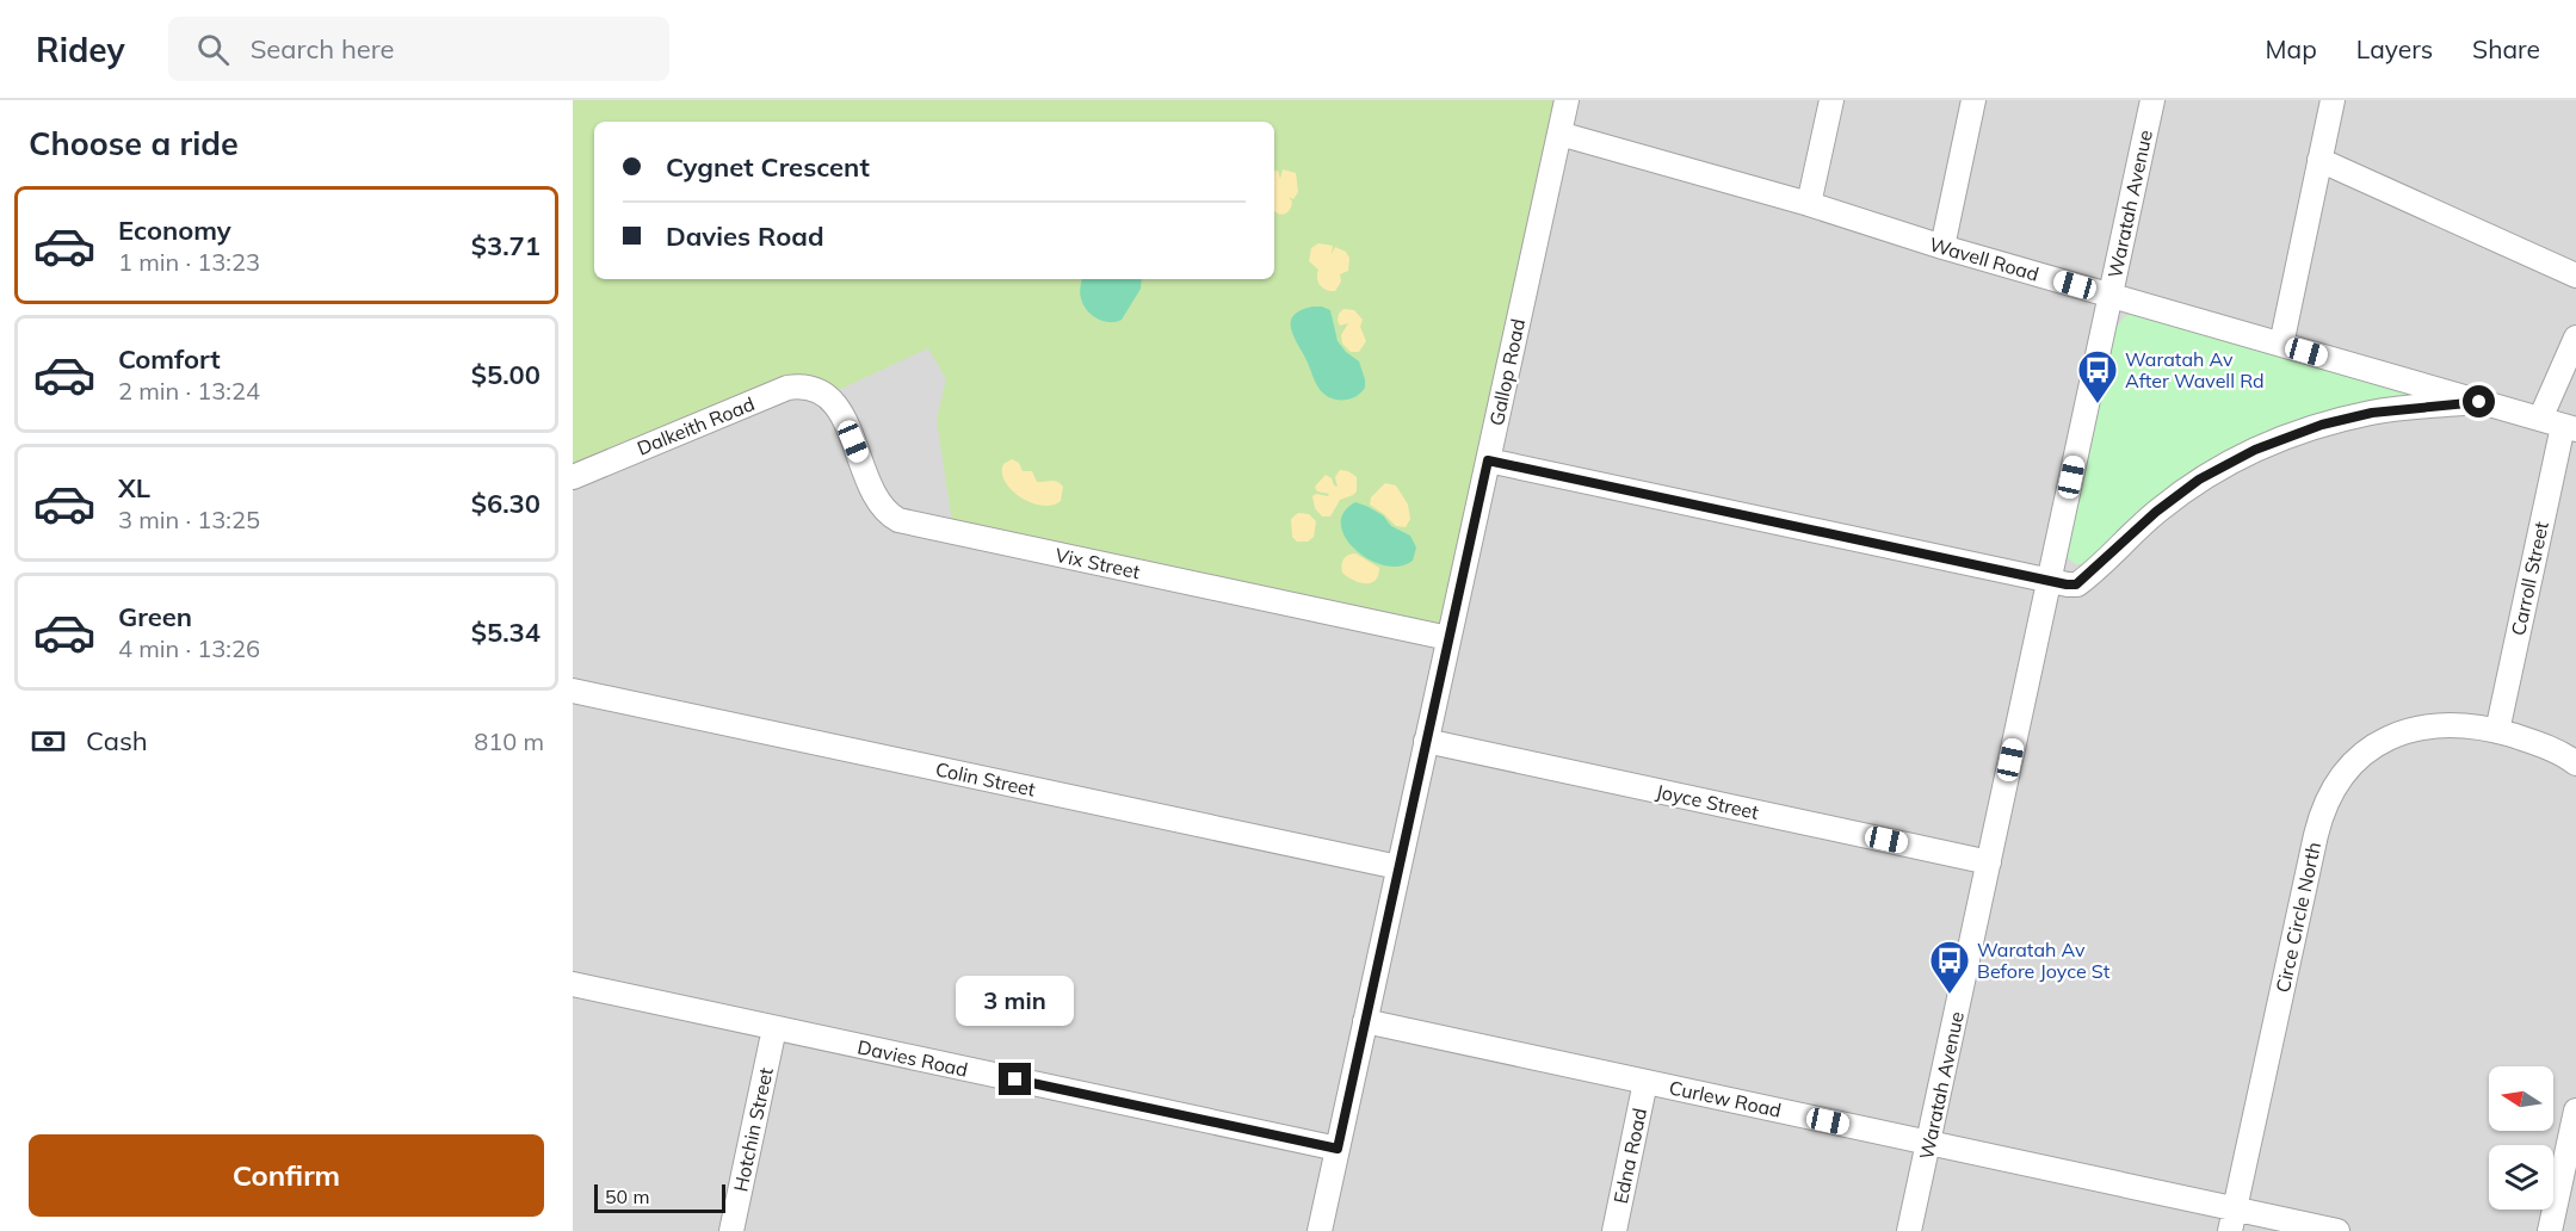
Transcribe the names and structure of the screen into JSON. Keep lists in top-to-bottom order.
{
  "streets": {
    "street": [
      "Waratah Avenue",
      "Wavell Road",
      "Gallop Road",
      "Dalkeith Road",
      "Vix Street",
      "Carroll Street",
      "Colin Street",
      "Joyce Street",
      "Circe Circle North",
      "Davies Road",
      "Curlew Road",
      "Hotchin Street",
      "Edna Road"
    ]
  },
  "crossings": [
    ["Waratah Avenue", "Wavell Road"],
    ["Waratah Avenue", "Joyce Street"],
    ["Waratah Avenue", "Curlew Road"],
    ["Wavell Road", "Gallop Road"],
    ["Wavell Road", "Carroll Street"],
    ["Gallop Road", "Vix Street"],
    ["Gallop Road", "Colin Street"],
    ["Gallop Road", "Joyce Street"],
    ["Gallop Road", "Davies Road"],
    ["Gallop Road", "Curlew Road"],
    ["Dalkeith Road", "Vix Street"],
    ["Carroll Street", "Circe Circle North"],
    ["Circe Circle North", "Curlew Road"],
    ["Davies Road", "Hotchin Street"],
    ["Curlew Road", "Edna Road"]
  ],
  "places": {
    "bus stop": ["Waratah Av After Wavell Rd", "Waratah Av Before Joyce St"]
  },
  "scale_bar": "50 m",
  "north": "left",
  "page": {
    "header": "Ridey",
    "search": "Search here",
    "nav": ["Map", "Layers", "Share"],
    "heading": "Choose a ride",
    "banner": ["Cygnet Crescent", "Davies Road"],
    "list": [
      {
        "name": "Economy",
        "note": "1 min · 13:23",
        "value": "$3.71"
      },
      {
        "name": "Comfort",
        "note": "2 min · 13:24",
        "value": "$5.00"
      },
      {
        "name": "XL",
        "note": "3 min · 13:25",
        "value": "$6.30"
      },
      {
        "name": "Green",
        "note": "4 min · 13:26",
        "value": "$5.34"
      }
    ],
    "pay": ["Cash", "810 m"],
    "bubble": "3 min",
    "buttons": "Confirm",
    "scale": "50 m"
  }
}
